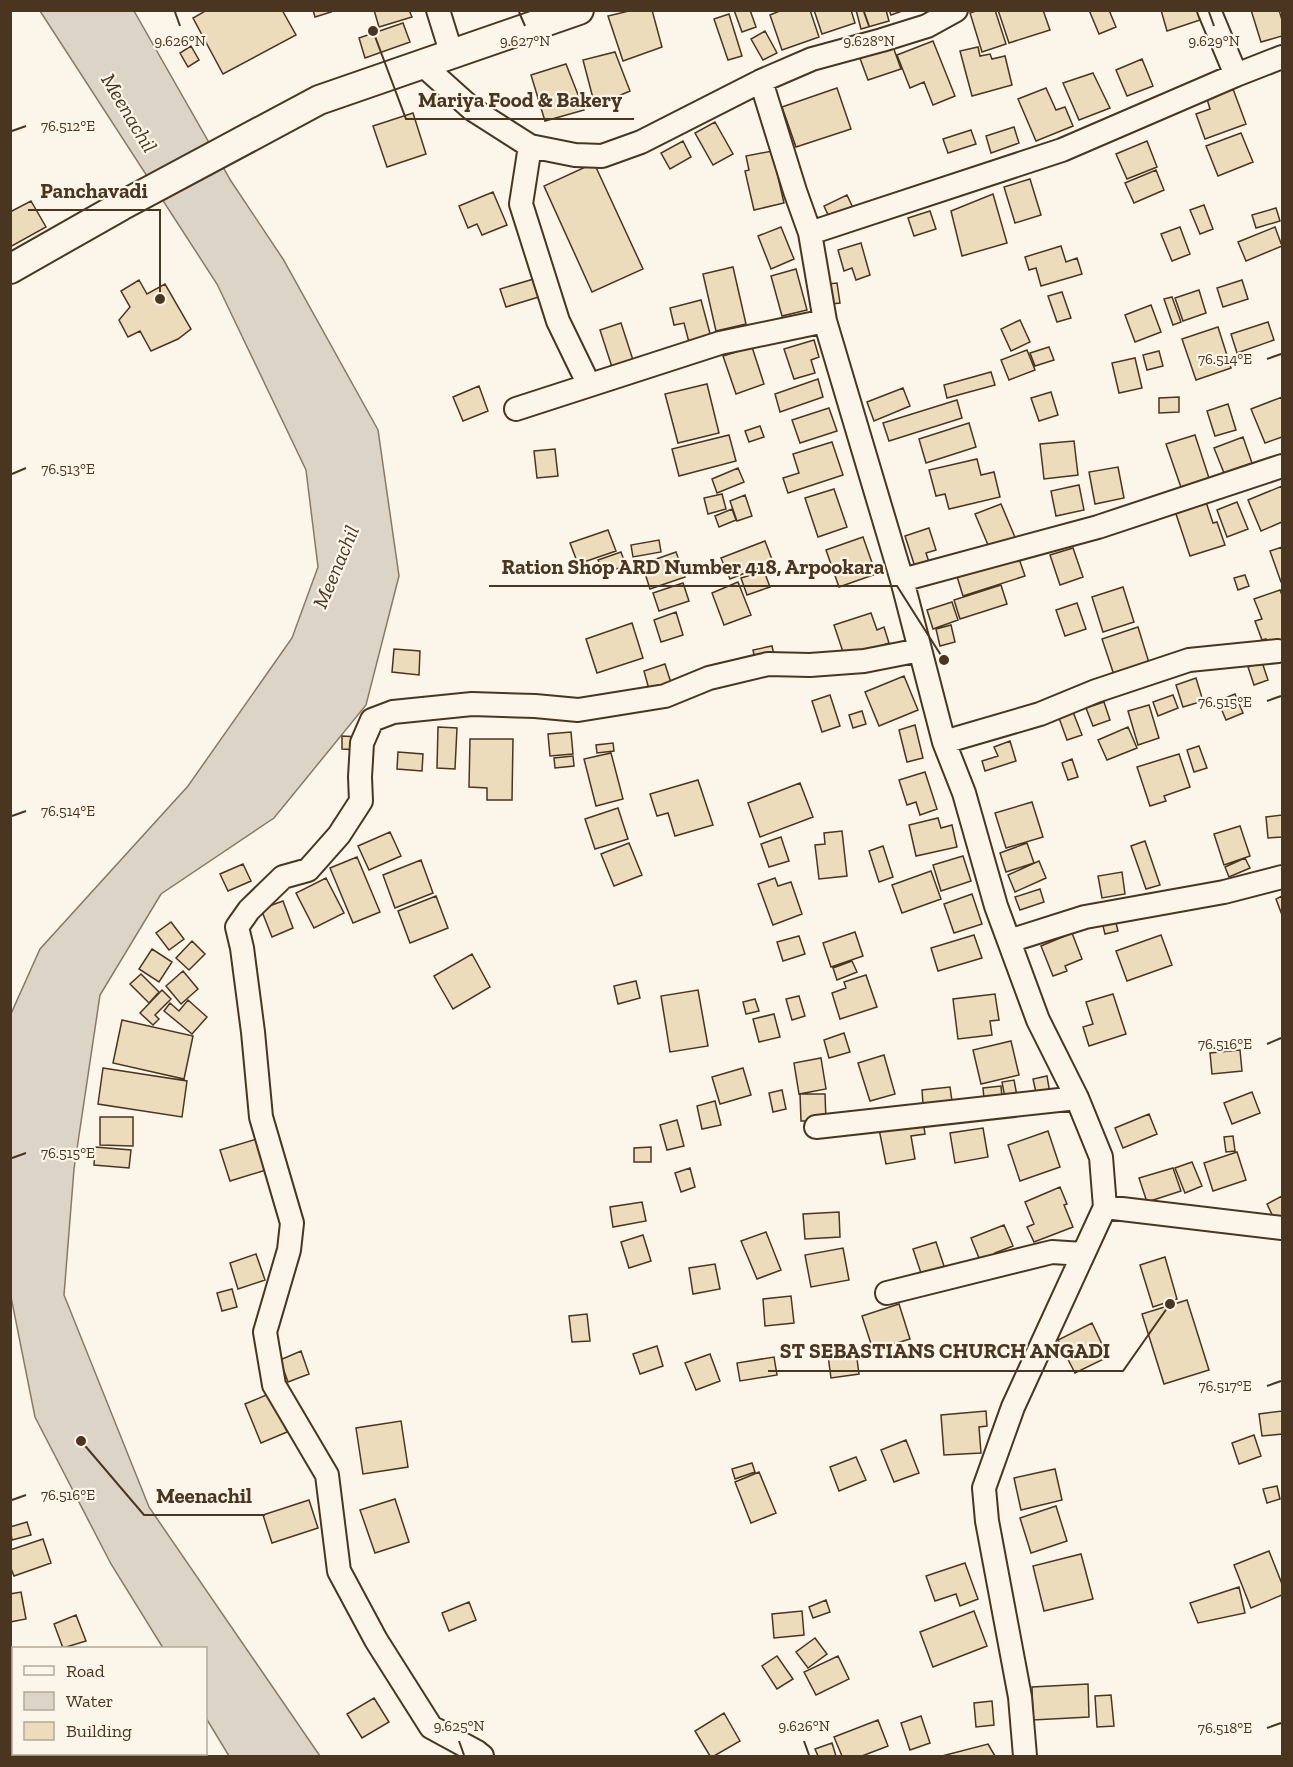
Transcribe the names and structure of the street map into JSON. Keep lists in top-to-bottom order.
{
  "water": ["Meenachil"],
  "places": [
    "Mariya Food & Bakery",
    "Panchavadi",
    "Ration Shop ARD Number 418, Arpookara",
    "ST SEBASTIANS CHURCH ANGADI",
    "Meenachil"
  ],
  "legend": ["Road", "Water", "Building"],
  "coordinates": [
    "9.626°N",
    "9.627°N",
    "9.629°N",
    "9.628°N",
    "76.512°E",
    "76.514°E",
    "76.513°E",
    "76.515°E",
    "76.516°E",
    "76.517°E",
    "9.625°N",
    "76.518°E"
  ]
}
